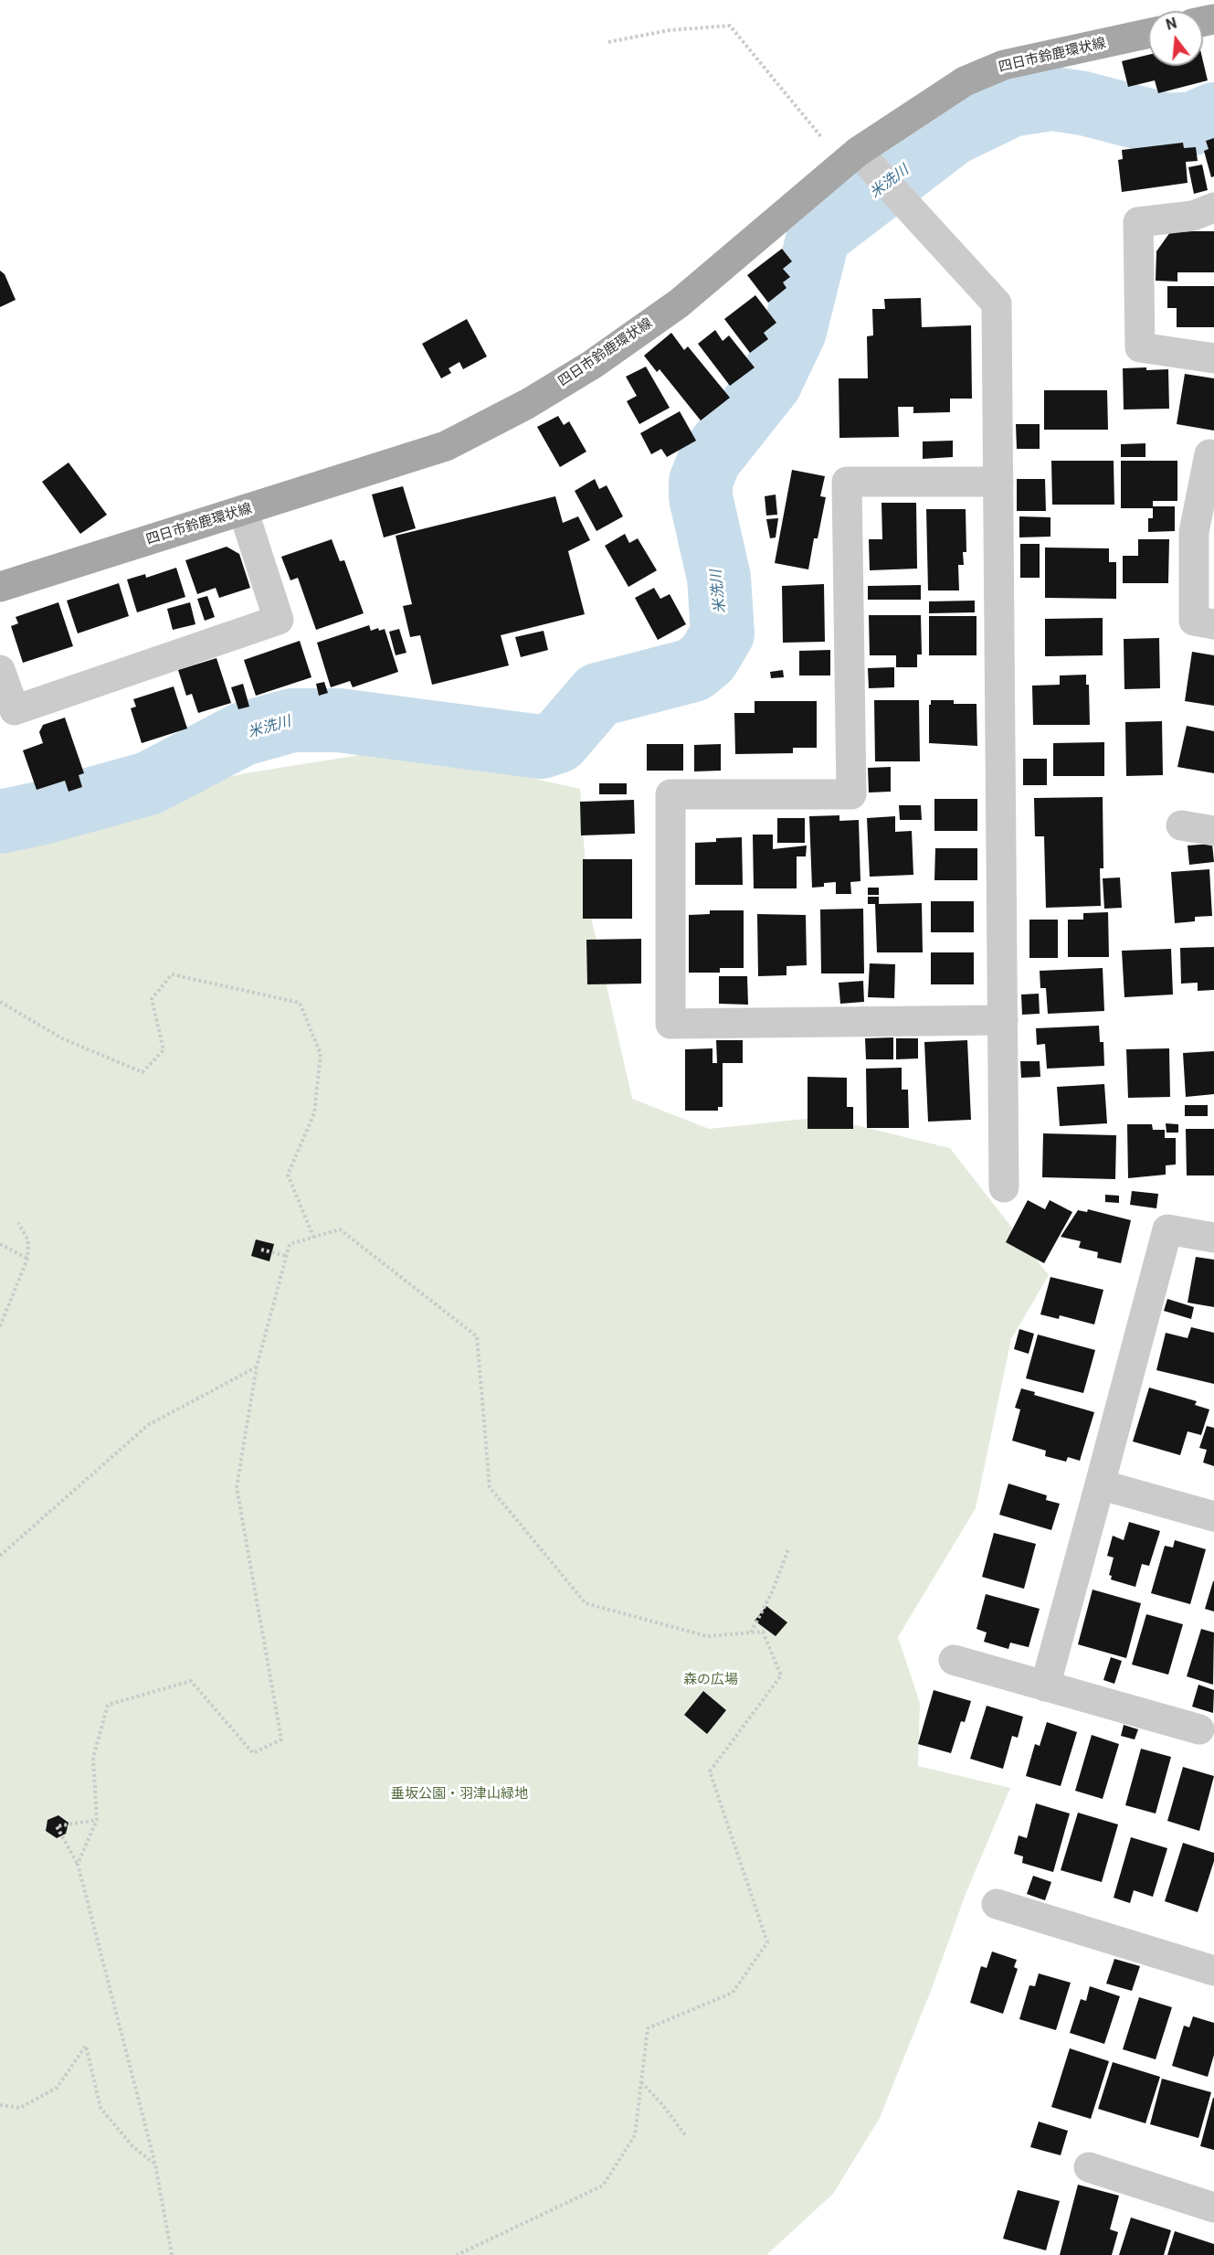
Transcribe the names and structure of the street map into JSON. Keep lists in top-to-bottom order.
{
  "streets": {
    "main road": ["四日市鈴鹿環状線"]
  },
  "water": ["米洗川"],
  "parks": ["森の広場", "垂坂公園・羽津山緑地"],
  "north": "top"
}
